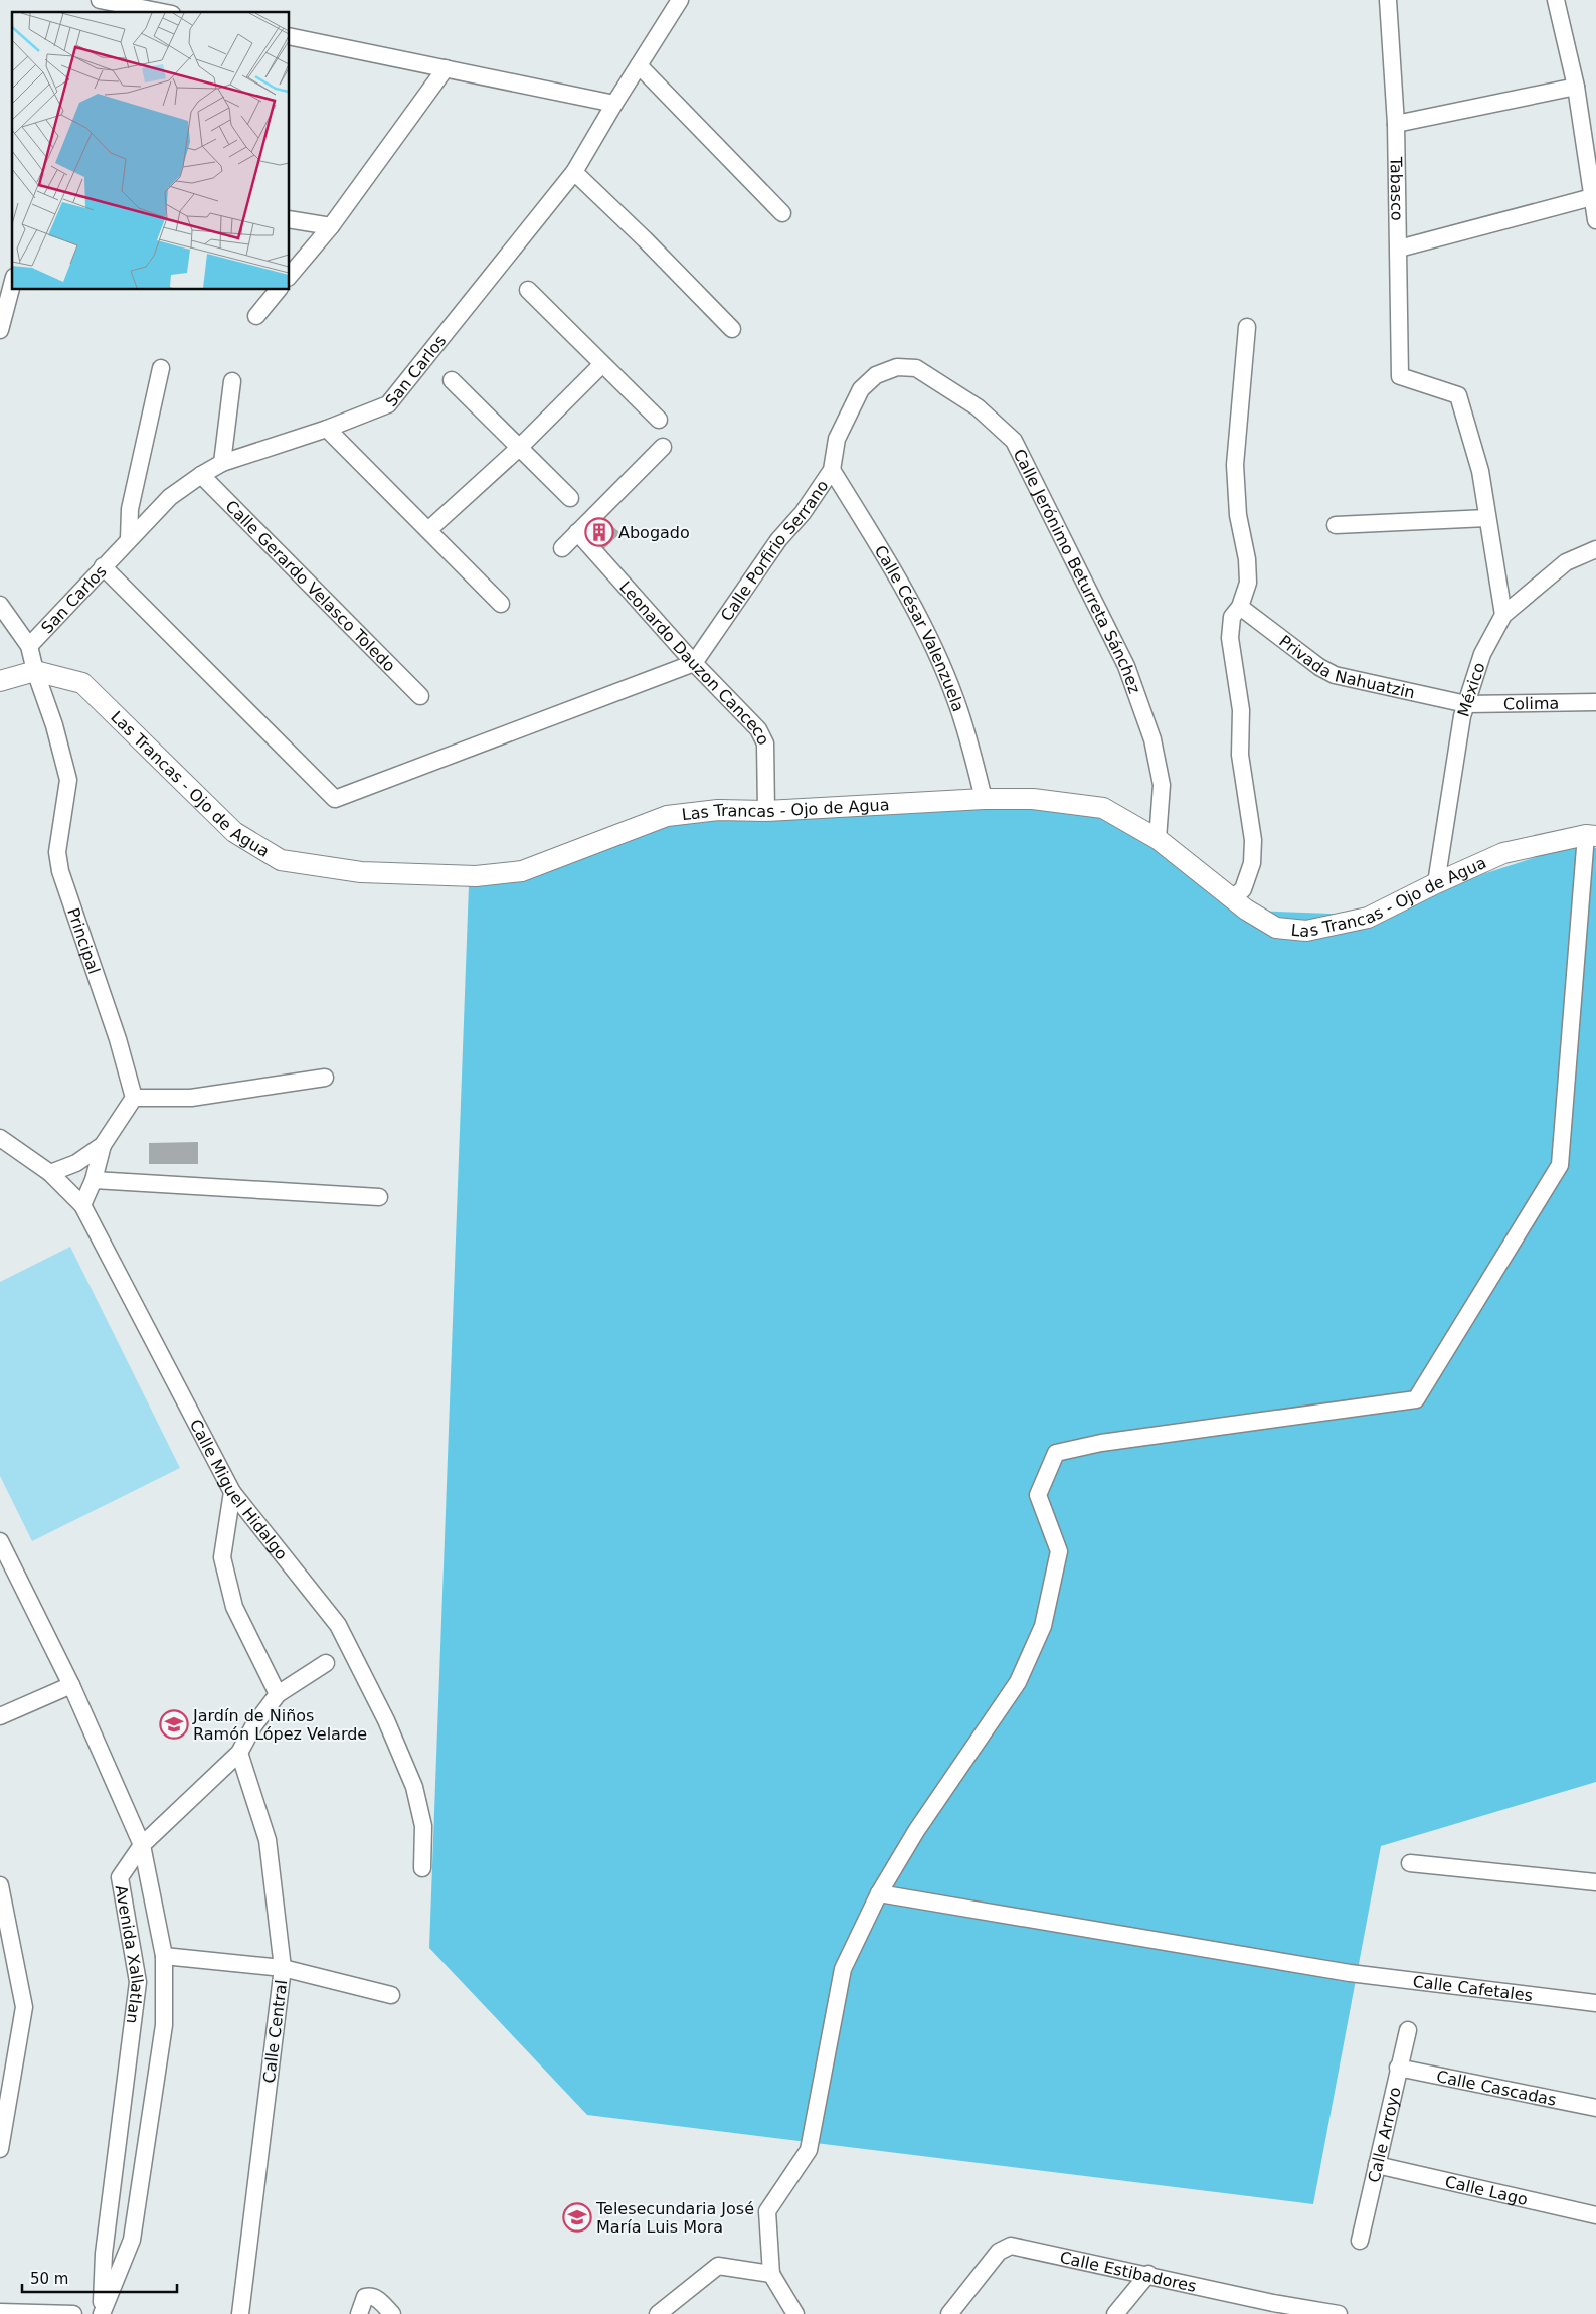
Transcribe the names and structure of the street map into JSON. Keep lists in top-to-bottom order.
{
  "streets": {
    "street": [
      "Tabasco",
      "San Carlos",
      "Calle Porfirio Serrano",
      "Calle Jerónimo Beturreta Sánchez",
      "Calle Gerardo Velasco Toledo",
      "Calle César Valenzuela",
      "Leonardo Dauzon Canceco",
      "Privada Nahuatzin",
      "México",
      "Colima",
      "Las Trancas - Ojo de Agua",
      "Principal",
      "Calle Miguel Hidalgo",
      "Avenida Xallatlan",
      "Calle Cafetales",
      "Calle Central",
      "Calle Cascadas",
      "Calle Arroyo",
      "Calle Lago",
      "Calle Estibadores"
    ]
  },
  "crossings": [
    ["San Carlos", "Calle Gerardo Velasco Toledo"],
    ["San Carlos", "Principal"],
    ["Calle Porfirio Serrano", "Calle Jerónimo Beturreta Sánchez"],
    ["Calle Porfirio Serrano", "Calle César Valenzuela"],
    ["Calle Porfirio Serrano", "Leonardo Dauzon Canceco"],
    ["Calle Jerónimo Beturreta Sánchez", "Las Trancas - Ojo de Agua"],
    ["Calle César Valenzuela", "Las Trancas - Ojo de Agua"],
    ["Leonardo Dauzon Canceco", "Las Trancas - Ojo de Agua"],
    ["Privada Nahuatzin", "México"],
    ["Privada Nahuatzin", "Colima"],
    ["México", "Colima"],
    ["México", "Las Trancas - Ojo de Agua"],
    ["Las Trancas - Ojo de Agua", "Principal"],
    ["Avenida Xallatlan", "Calle Central"],
    ["Calle Cascadas", "Calle Arroyo"],
    ["Calle Arroyo", "Calle Lago"]
  ],
  "places": {
    "building": ["Abogado"],
    "school or university": ["Jardín de Niños Ramón López Velarde", "Telesecundaria José María Luis Mora"]
  },
  "scale_bar": "50 m"
}
